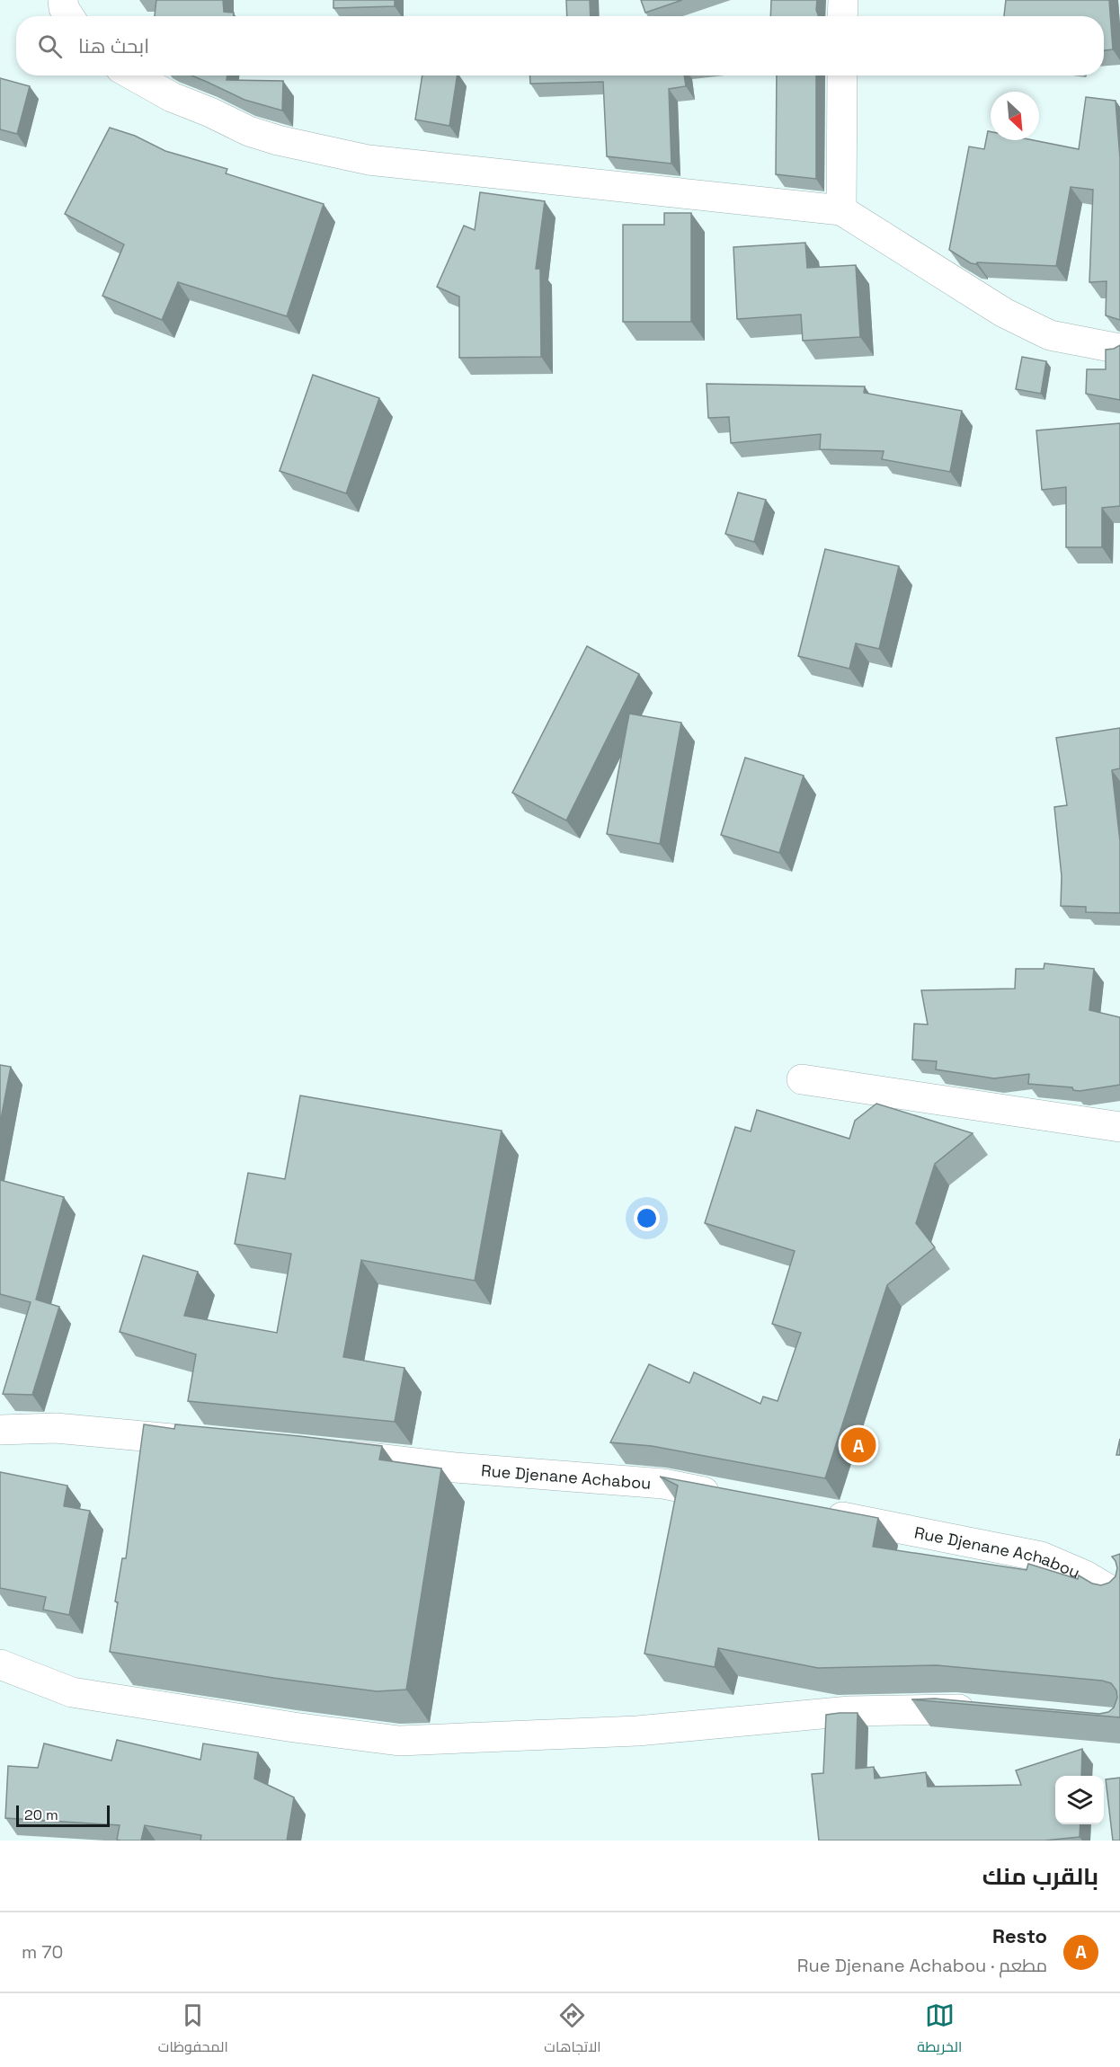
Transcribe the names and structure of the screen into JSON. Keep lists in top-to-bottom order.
{
  "streets": {
    "street": ["Rue Djenane Achabou"]
  },
  "scale_bar": "20 m",
  "north": "bottom right",
  "page": {
    "search": "ابحث هنا",
    "pins": "A",
    "scale": "20 m",
    "heading": "بالقرب منك",
    "list": [
      {
        "mark": "A",
        "name": "Resto",
        "note": "مطعم · Rue Djenane Achabou",
        "value": "70 m"
      }
    ],
    "nav": ["الخريطة", "الاتجاهات", "المحفوظات"]
  }
}
